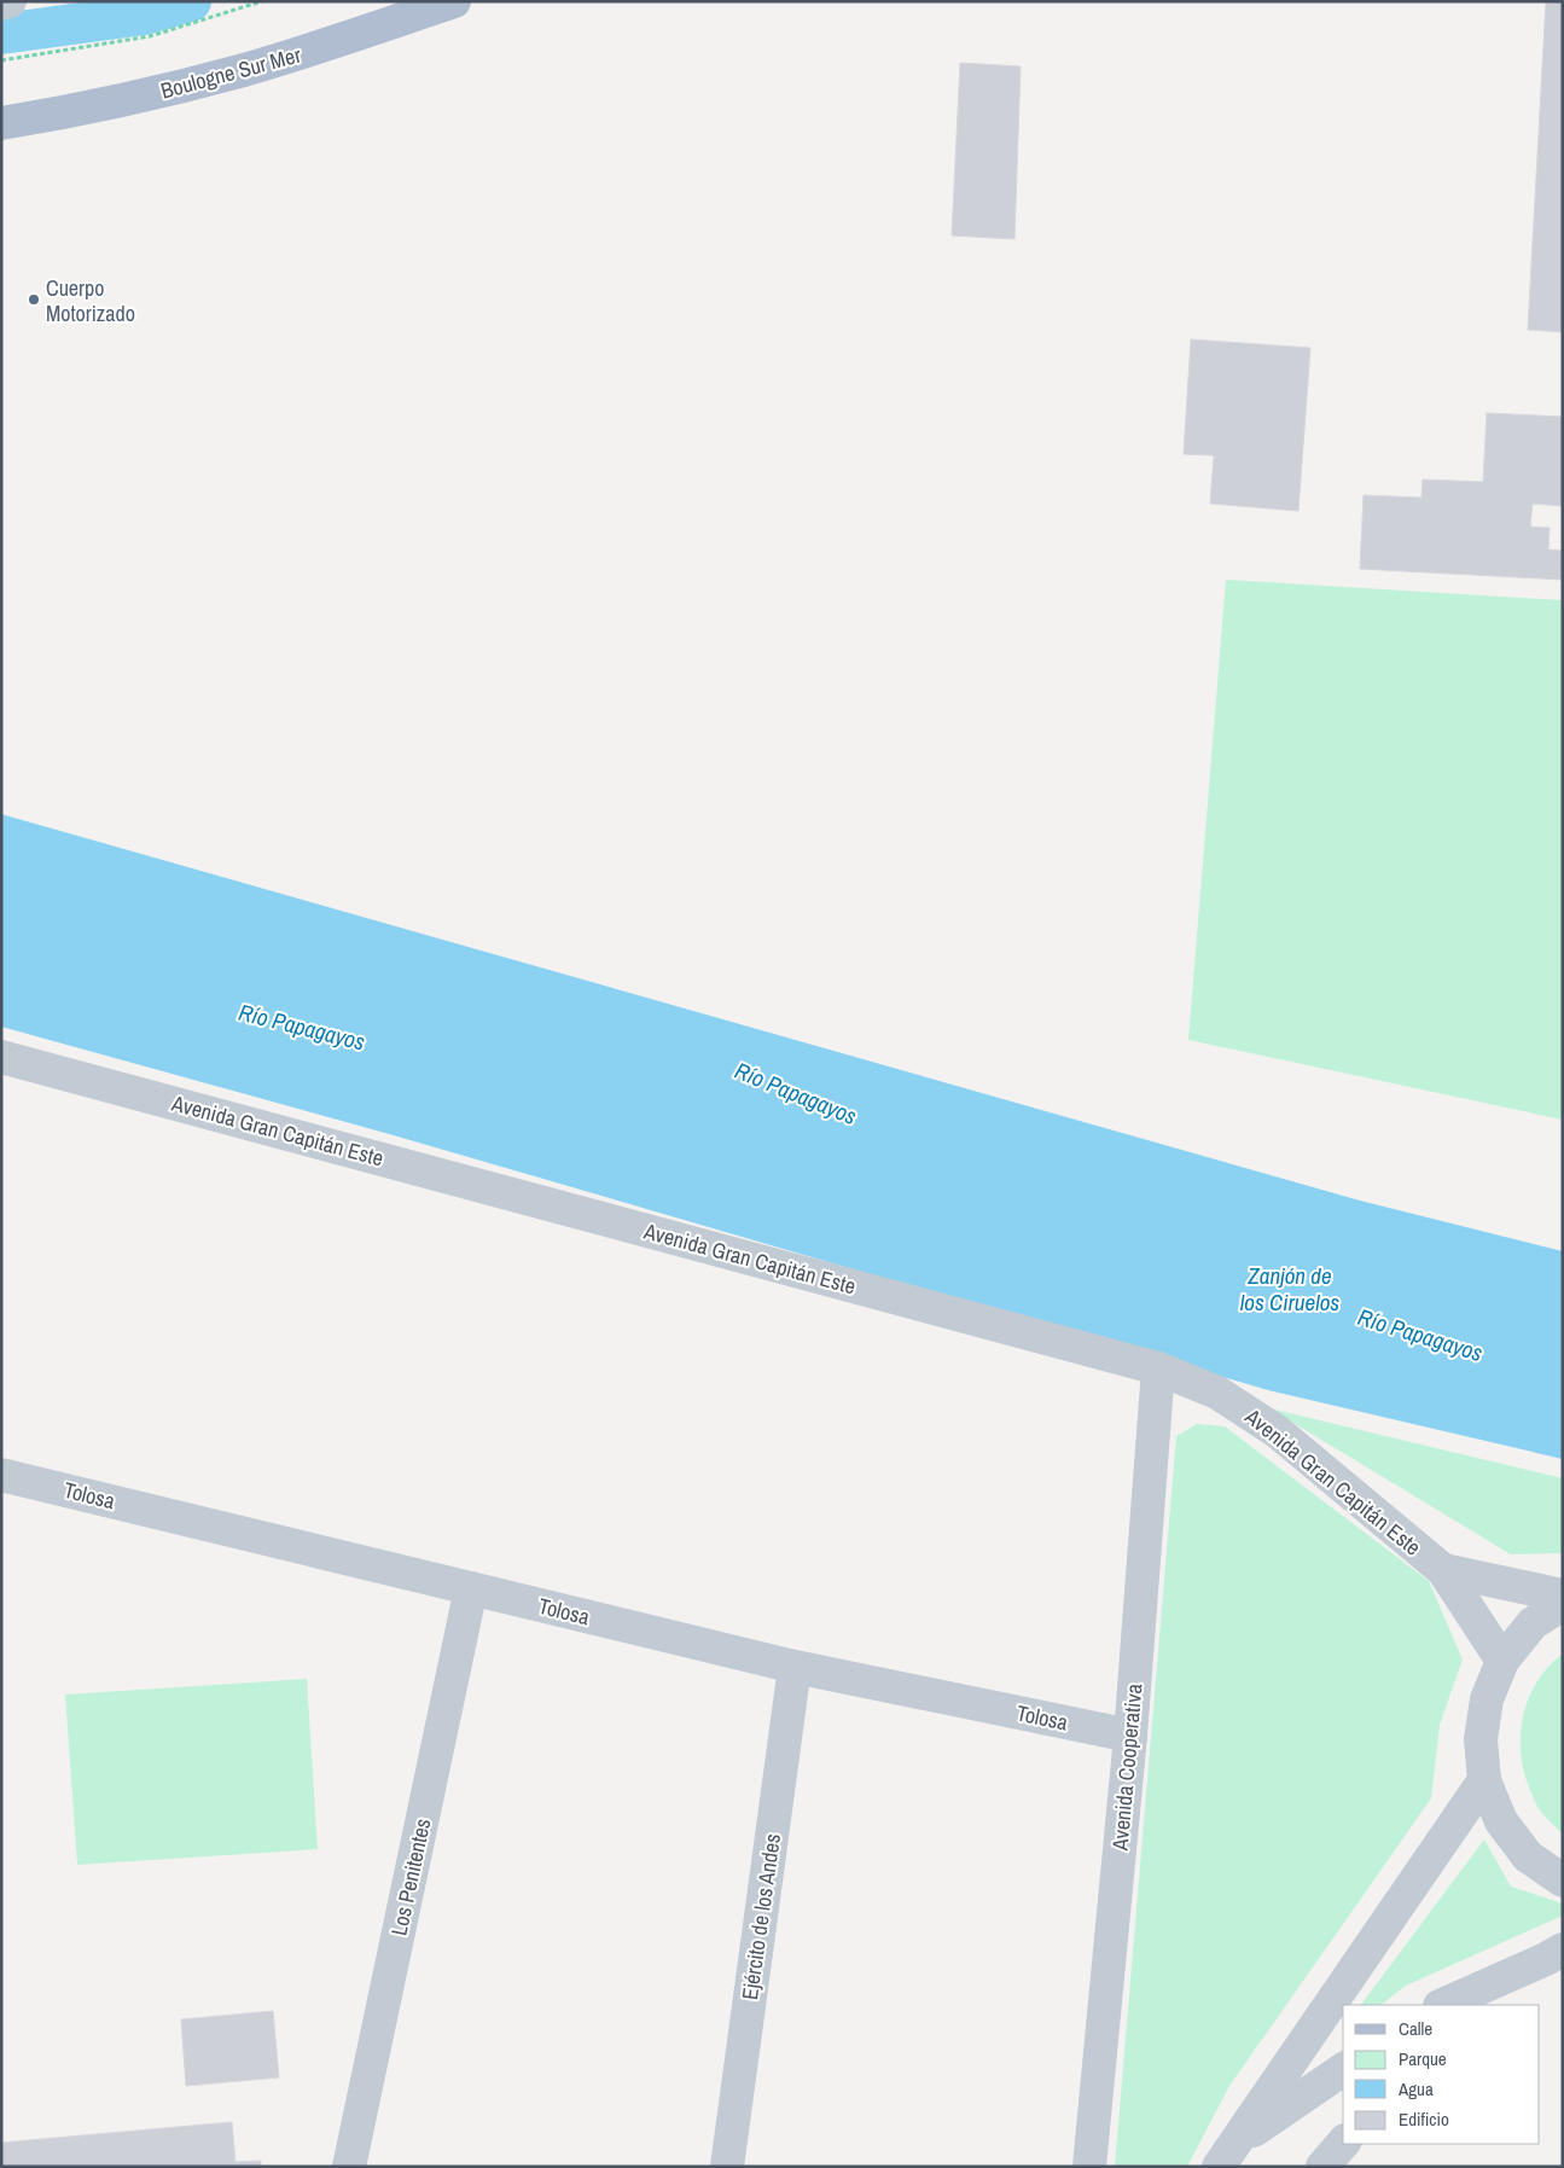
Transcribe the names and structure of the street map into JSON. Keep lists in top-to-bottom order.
{
  "streets": {
    "main road": ["Boulogne Sur Mer"],
    "street": [
      "Avenida Gran Capitán Este",
      "Tolosa",
      "Avenida Cooperativa",
      "Los Penitentes",
      "Ejército de los Andes"
    ]
  },
  "crossings": [
    ["Avenida Gran Capitán Este", "Avenida Cooperativa"],
    ["Tolosa", "Avenida Cooperativa"],
    ["Tolosa", "Los Penitentes"],
    ["Tolosa", "Ejército de los Andes"]
  ],
  "water": ["Río Papagayos", "Zanjón de los Ciruelos"],
  "places": ["Cuerpo Motorizado"],
  "legend": [
    "Calle",
    "Parque",
    "Agua",
    "Edificio"
  ]
}
